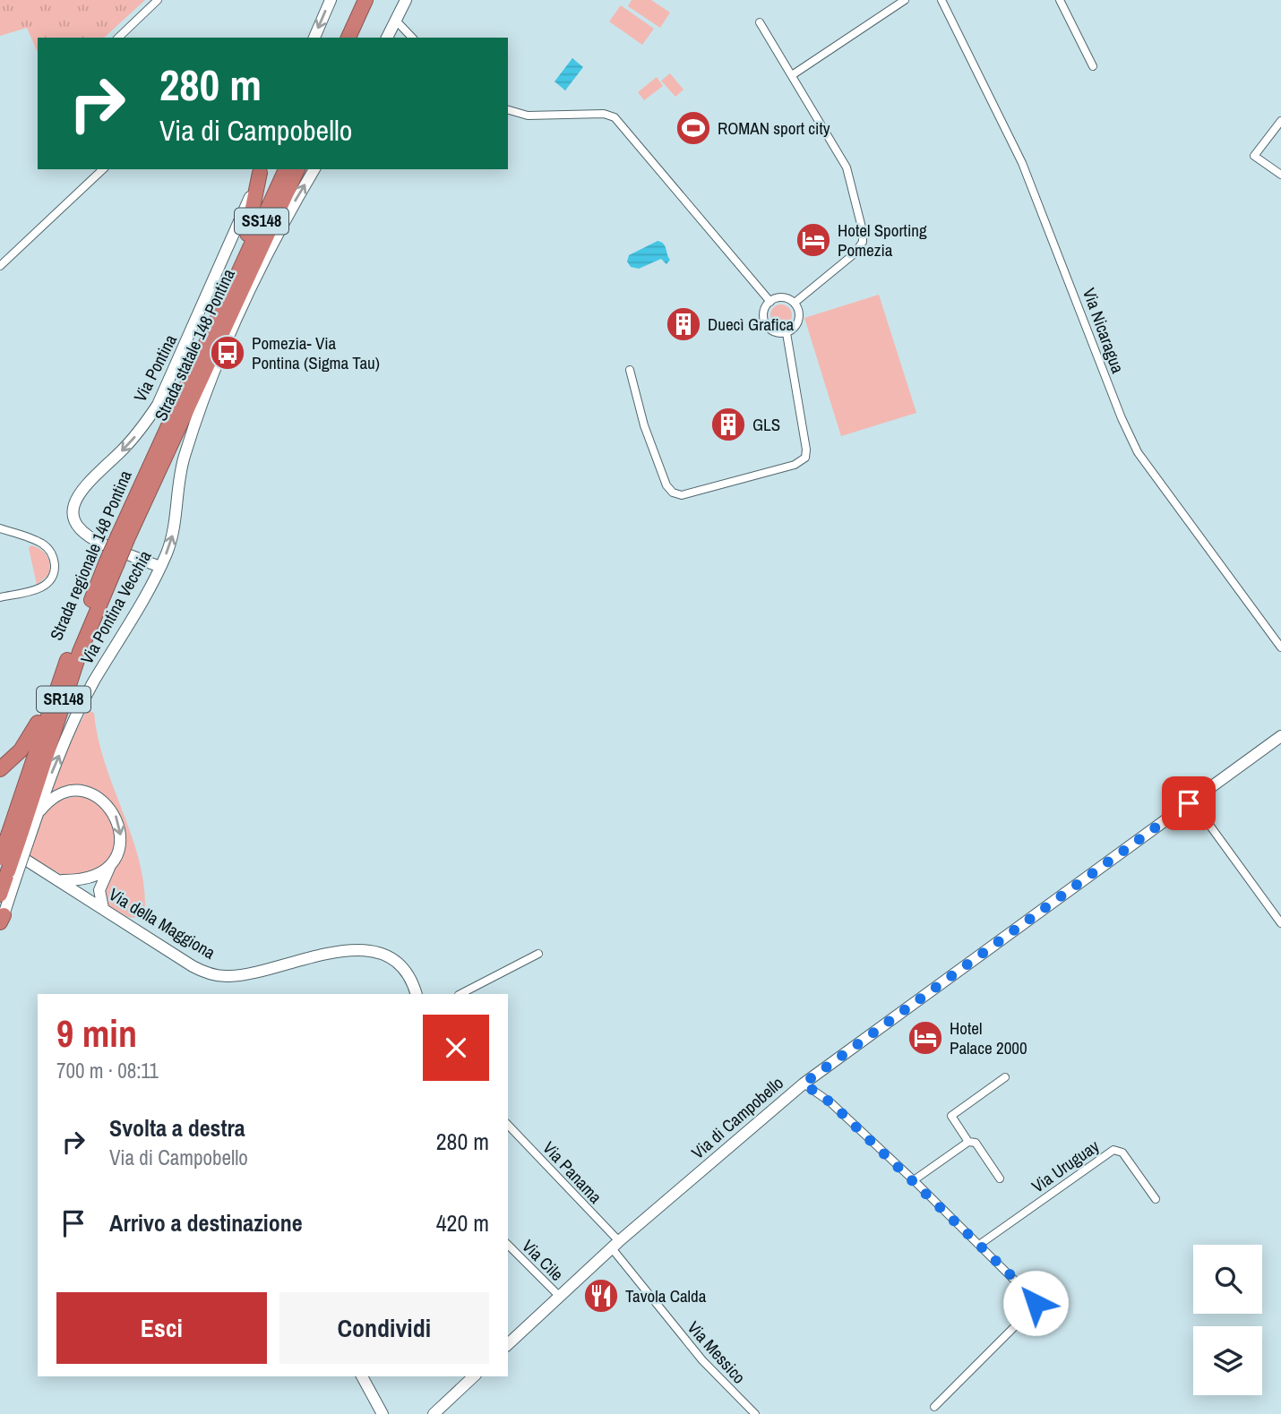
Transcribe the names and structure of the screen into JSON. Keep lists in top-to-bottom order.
{
  "streets": {
    "highway": [
      "SS148",
      "Strada statale 148 Pontina",
      "Strada regionale 148 Pontina",
      "SR148"
    ],
    "street": [
      "Via Nicaragua",
      "Via Pontina",
      "Via Pontina Vecchia",
      "Via della Maggiona",
      "Via di Campobello",
      "Via Uruguay",
      "Via Panama",
      "Via Cile",
      "Via Messico"
    ]
  },
  "crossings": [
    ["Strada statale 148 Pontina", "Strada regionale 148 Pontina"],
    ["Strada regionale 148 Pontina", "Via Pontina Vecchia"],
    ["Via di Campobello", "Via Panama"],
    ["Via di Campobello", "Via Cile"],
    ["Via di Campobello", "Via Messico"],
    ["Via Panama", "Via Messico"]
  ],
  "one_way": ["Via Pontina", "Via Pontina Vecchia"],
  "places": {
    "sports": ["ROMAN sport city"],
    "hotel": ["Hotel Sporting Pomezia", "Hotel Palace 2000"],
    "building": ["Duecì Grafica", "GLS"],
    "bus stop": ["Pomezia- Via Pontina (Sigma Tau)"],
    "restaurant": ["Tavola Calda"]
  },
  "page": {
    "turn": ["280 m", "Via di Campobello"],
    "heading": ["9 min", "700 m · 08:11"],
    "list": [
      {
        "name": "Svolta a destra",
        "note": "Via di Campobello",
        "value": "280 m"
      },
      {
        "name": "Arrivo a destinazione",
        "value": "420 m"
      }
    ],
    "buttons": ["Esci", "Condividi"]
  }
}
